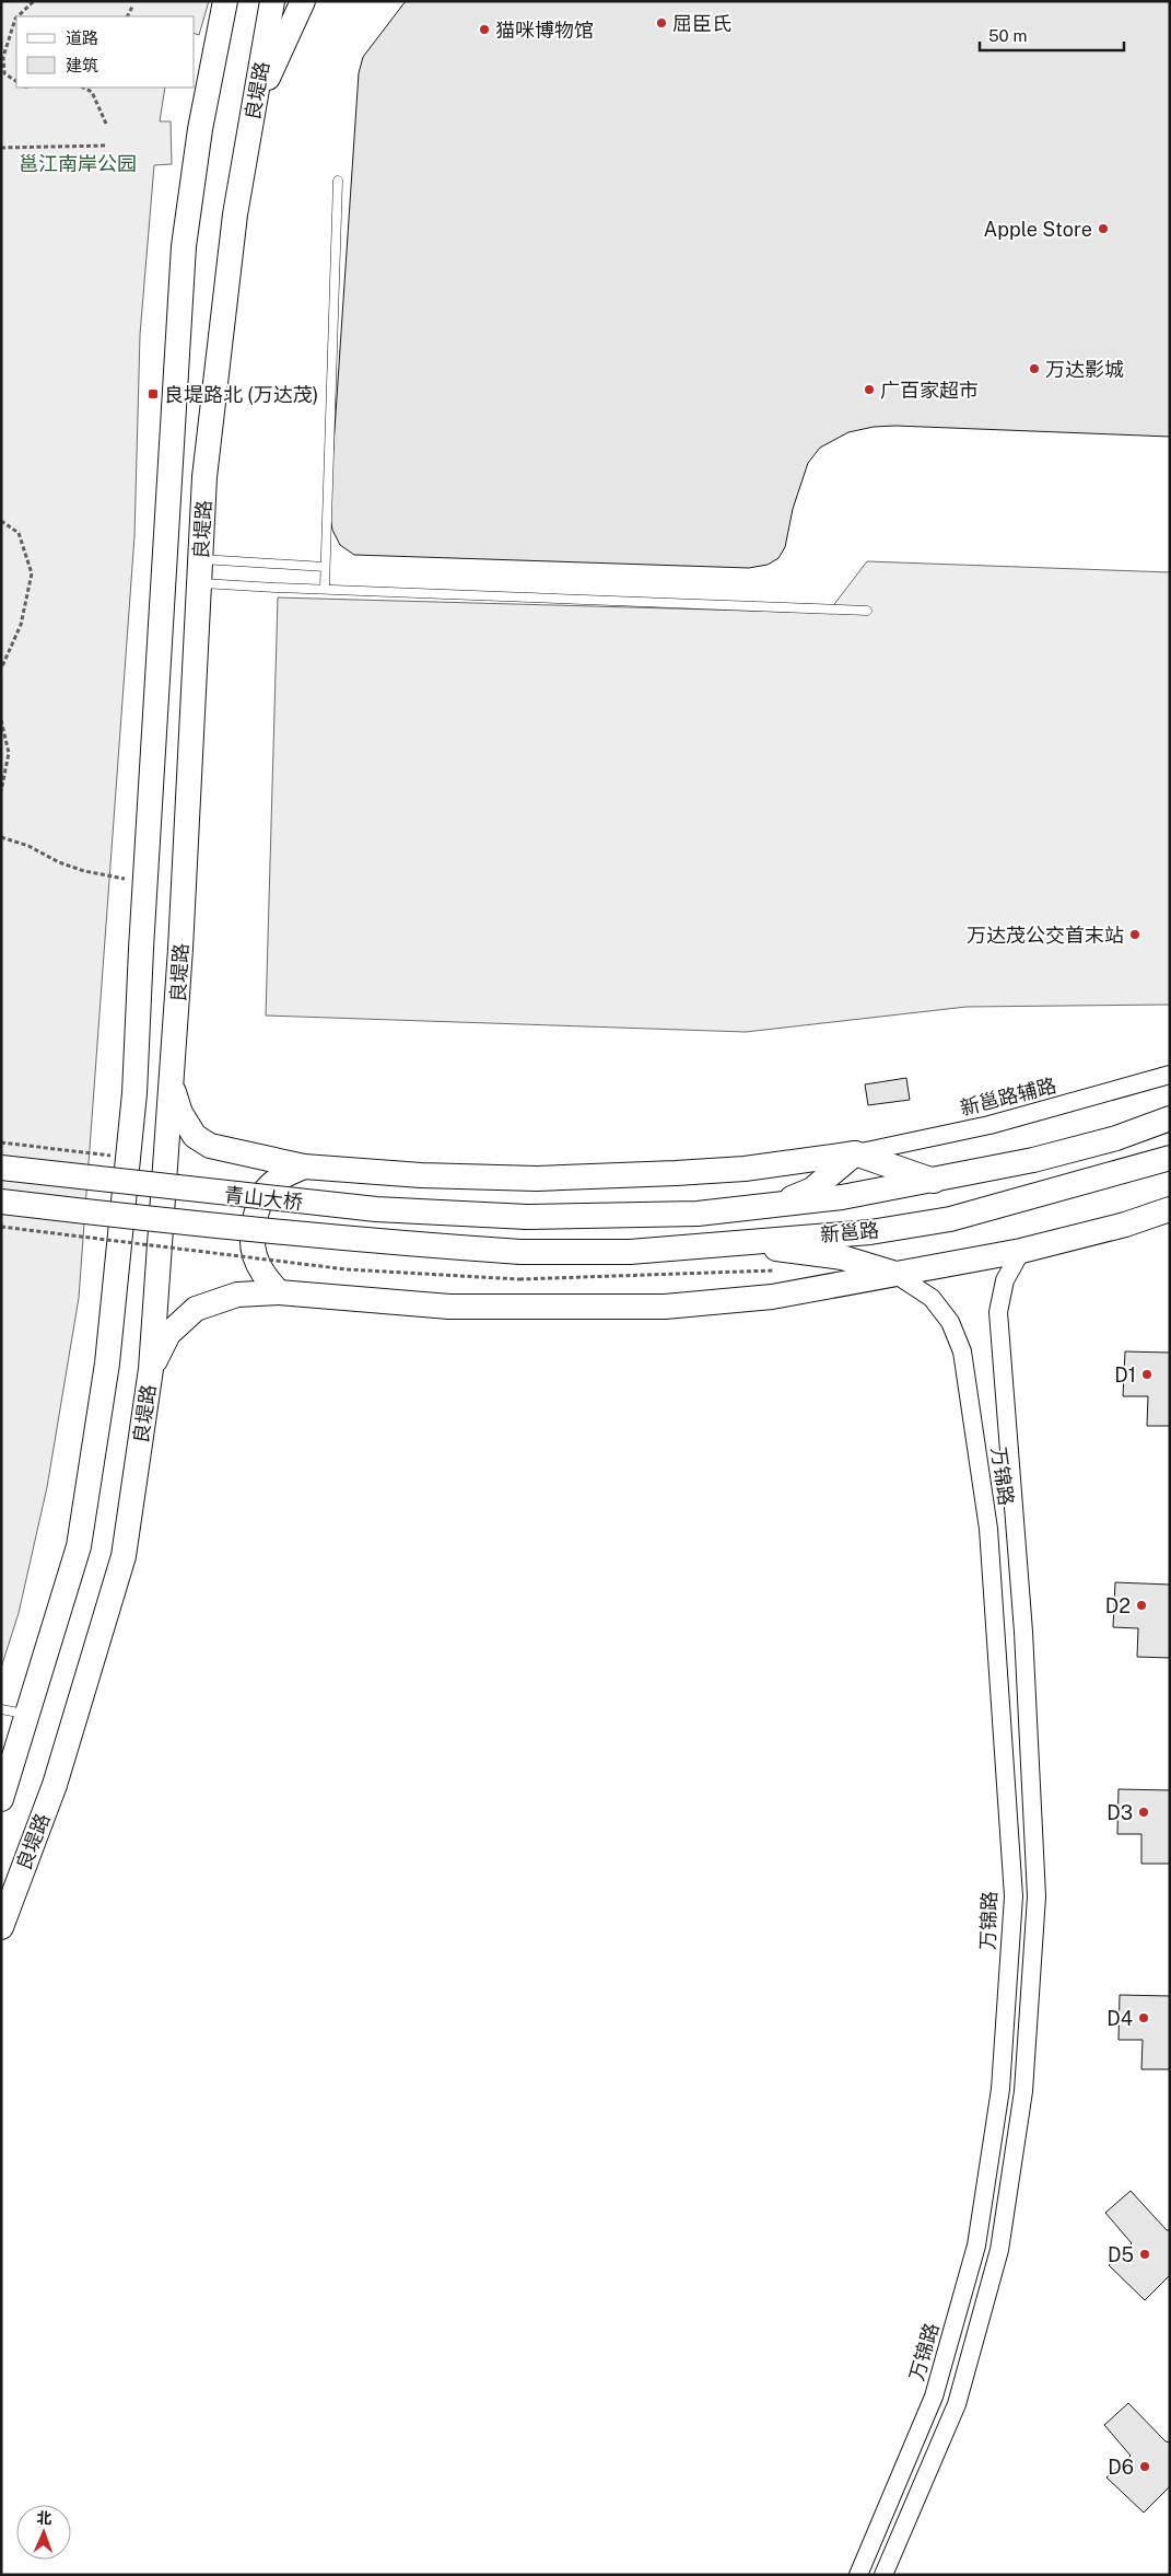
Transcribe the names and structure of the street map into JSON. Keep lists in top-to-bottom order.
{
  "streets": {
    "main road": ["良堤路", "青山大桥", "新邕路"],
    "street": ["新邕路辅路", "万锦路"]
  },
  "crossings": [
    ["青山大桥", "新邕路"]
  ],
  "parks": ["邕江南岸公园"],
  "places": {
    "other": [
      "屈臣氏",
      "猫咪博物馆",
      "Apple Store",
      "万达影城",
      "广百家超市",
      "万达茂公交首末站",
      "D1",
      "D2",
      "D3",
      "D4",
      "D5",
      "D6"
    ],
    "transit": ["良堤路北 (万达茂)"]
  },
  "legend": ["道路", "建筑"],
  "scale_bar": "50 m",
  "north": "top"
}
